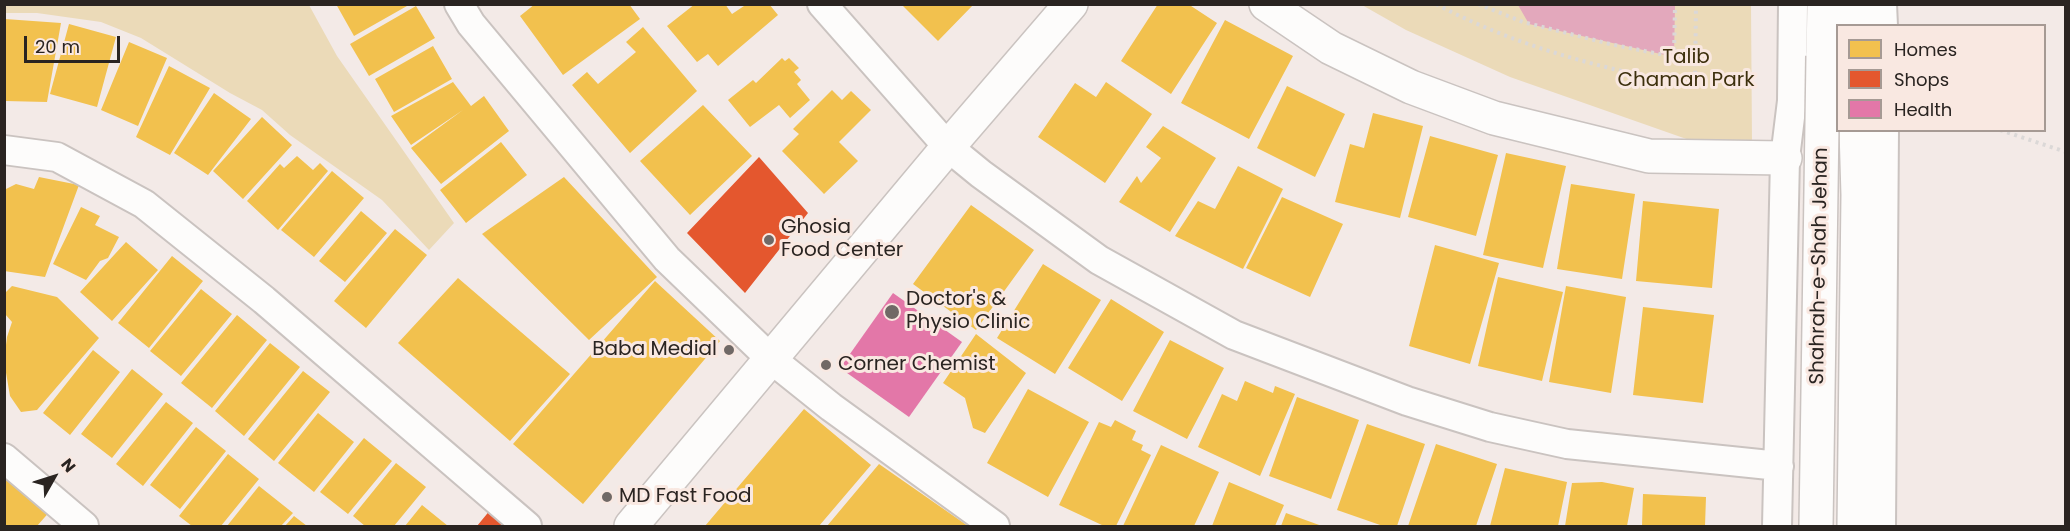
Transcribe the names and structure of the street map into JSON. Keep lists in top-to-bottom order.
{
  "streets": {
    "street": ["Shahrah-e-Shah Jehan"]
  },
  "parks": ["Talib Chaman Park"],
  "places": [
    "Ghosia Food Center",
    "Doctor's & Physio Clinic",
    "Baba Medial",
    "Corner Chemist",
    "MD Fast Food"
  ],
  "legend": ["Homes", "Shops", "Health"],
  "scale_bar": "20 m",
  "north": "top right"
}
